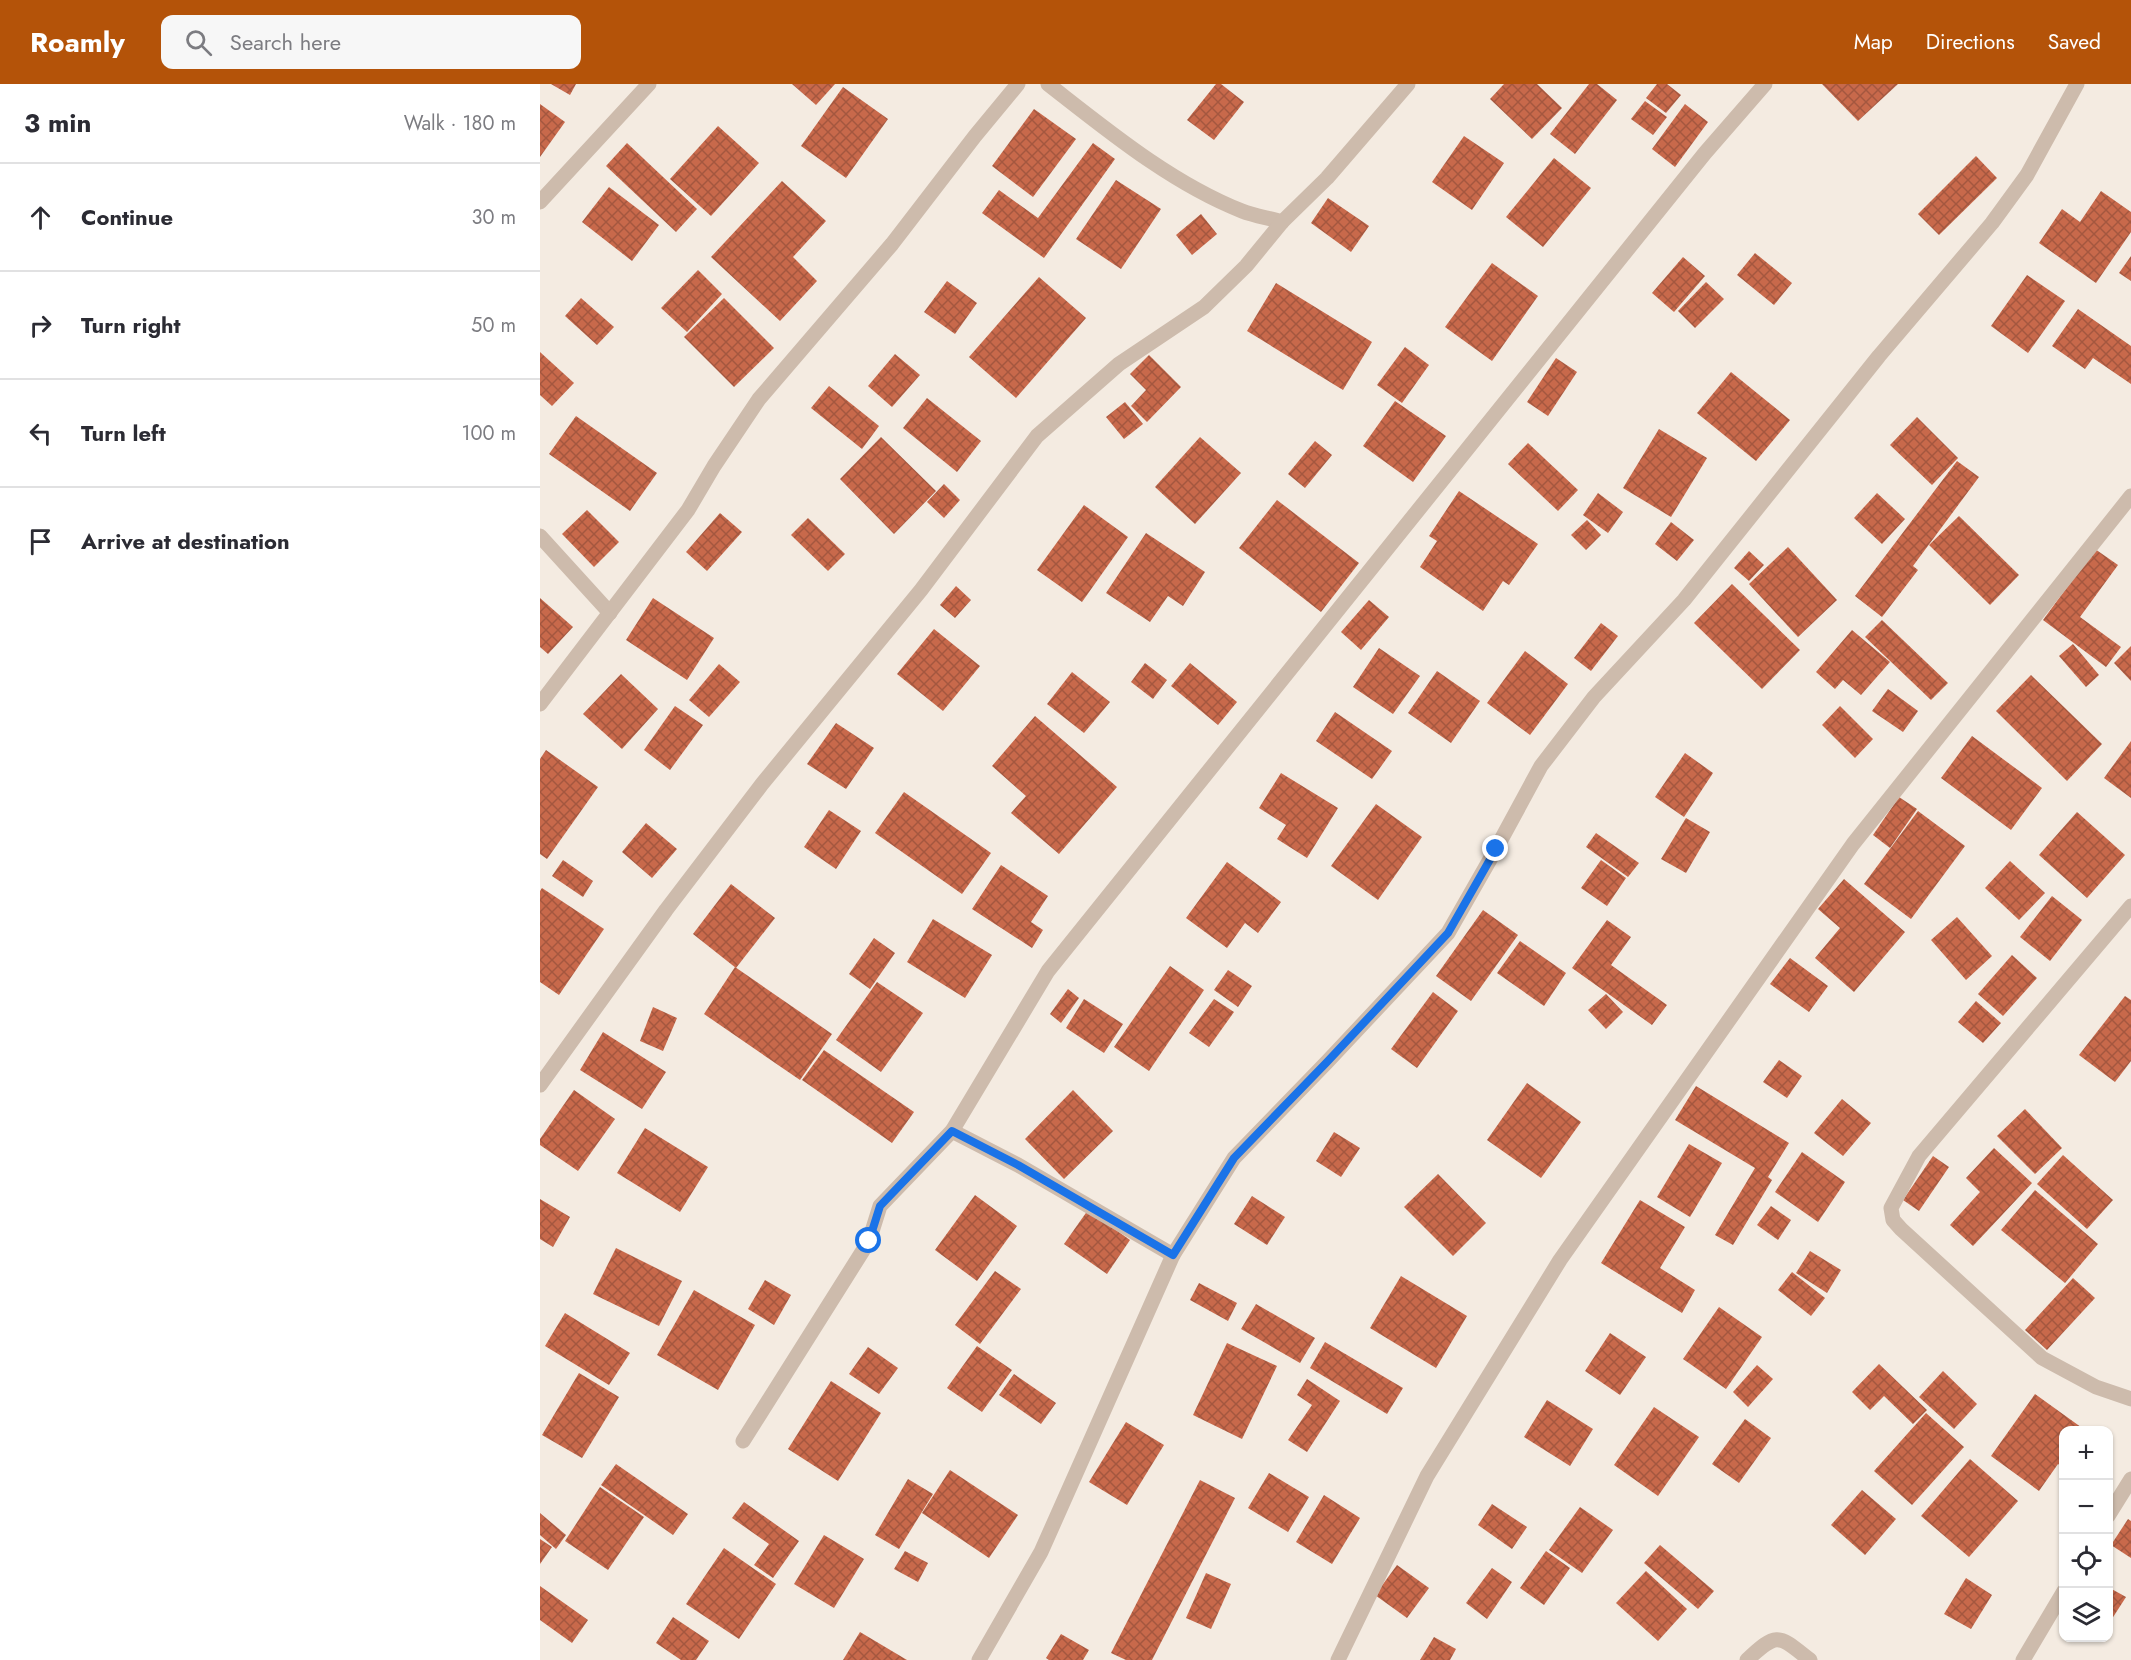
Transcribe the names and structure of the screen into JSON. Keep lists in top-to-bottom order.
{
  "page": {
    "header": "Roamly",
    "search": "Search here",
    "nav": ["Map", "Directions", "Saved"],
    "heading": ["3 min", "Walk · 180 m"],
    "list": [
      ["Continue", "30 m"],
      ["Turn right", "50 m"],
      ["Turn left", "100 m"],
      "Arrive at destination"
    ],
    "map_buttons": ["+", "−"]
  }
}
